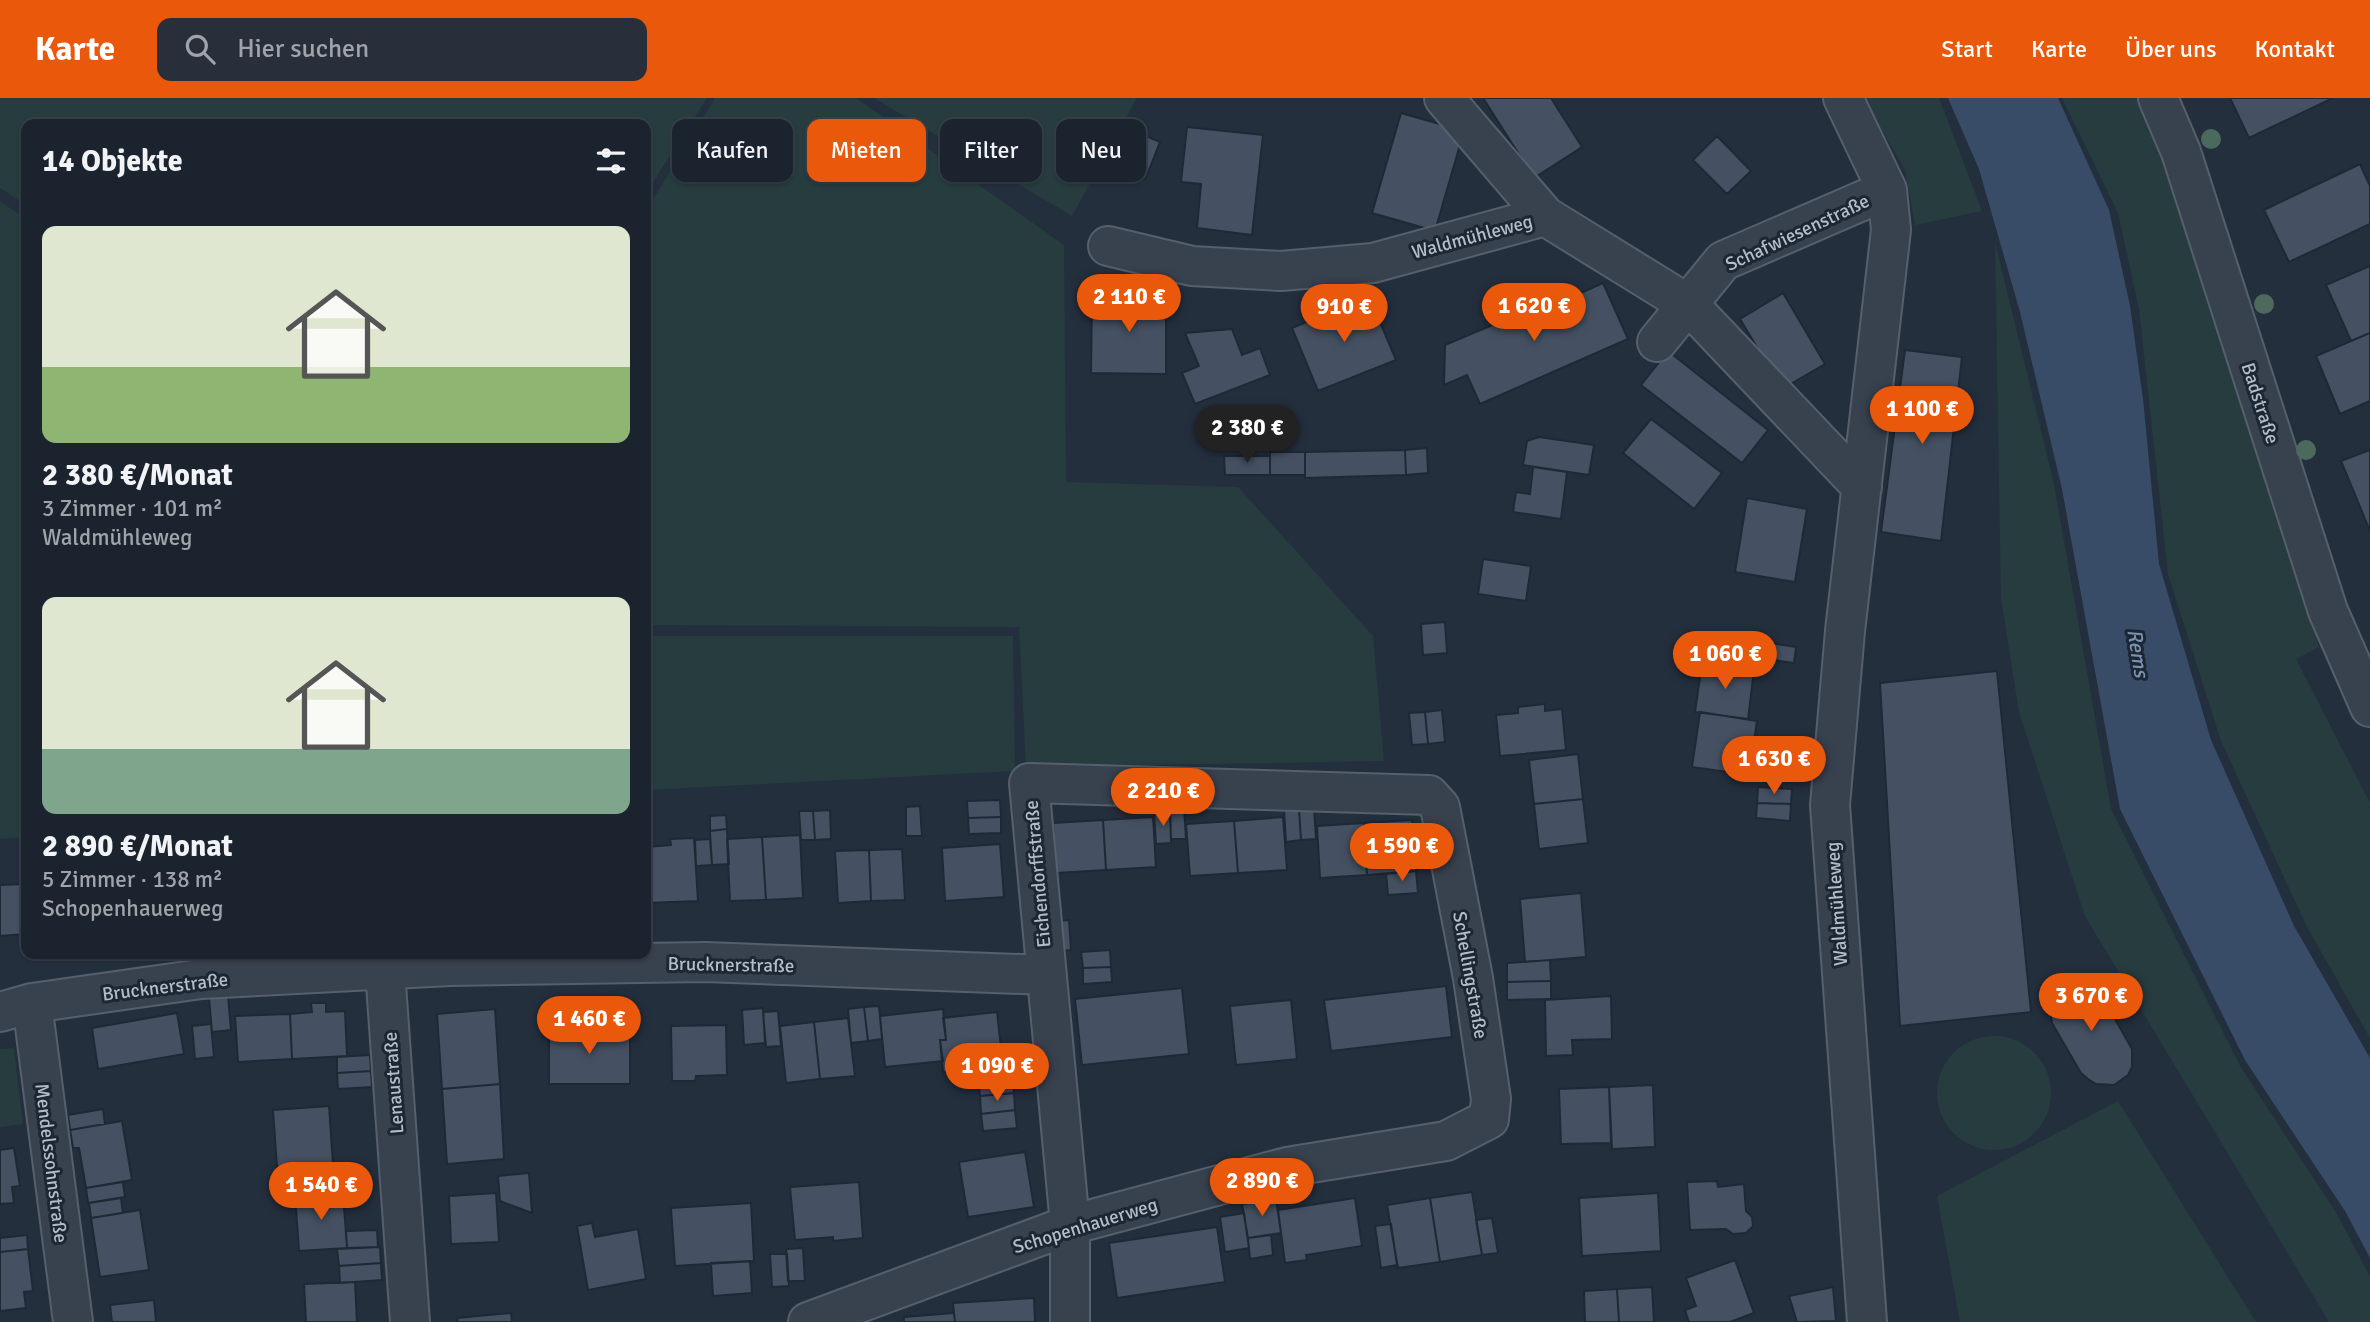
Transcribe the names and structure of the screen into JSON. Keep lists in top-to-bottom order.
{
  "streets": {
    "street": [
      "Schafwiesenstraße",
      "Waldmühleweg",
      "Badstraße",
      "Eichendorffstraße",
      "Brucknerstraße",
      "Schellingstraße",
      "Lenaustraße",
      "Mendelssohnstraße",
      "Schopenhauerweg"
    ]
  },
  "crossings": [
    ["Schafwiesenstraße", "Waldmühleweg"],
    ["Eichendorffstraße", "Brucknerstraße"],
    ["Eichendorffstraße", "Schellingstraße"],
    ["Eichendorffstraße", "Schopenhauerweg"],
    ["Brucknerstraße", "Lenaustraße"],
    ["Brucknerstraße", "Mendelssohnstraße"],
    ["Schellingstraße", "Schopenhauerweg"]
  ],
  "water": ["Rems"],
  "page": {
    "header": "Karte",
    "search": "Hier suchen",
    "nav": [
      "Start",
      "Karte",
      "Über uns",
      "Kontakt"
    ],
    "chip": [
      "Kaufen",
      "Mieten",
      "Filter",
      "Neu"
    ],
    "heading": "14 Objekte",
    "list": [
      {
        "name": "2 380 €/Monat",
        "note": "3 Zimmer · 101 m² · Waldmühleweg"
      },
      {
        "name": "2 890 €/Monat",
        "note": "5 Zimmer · 138 m² · Schopenhauerweg"
      }
    ],
    "price": [
      "2 110 €",
      "1 620 €",
      "910 €",
      "1 100 €",
      "2 380 €",
      "1 060 €",
      "1 630 €",
      "2 210 €",
      "1 590 €",
      "3 670 €",
      "1 460 €",
      "1 090 €",
      "2 890 €",
      "1 540 €"
    ]
  }
}
